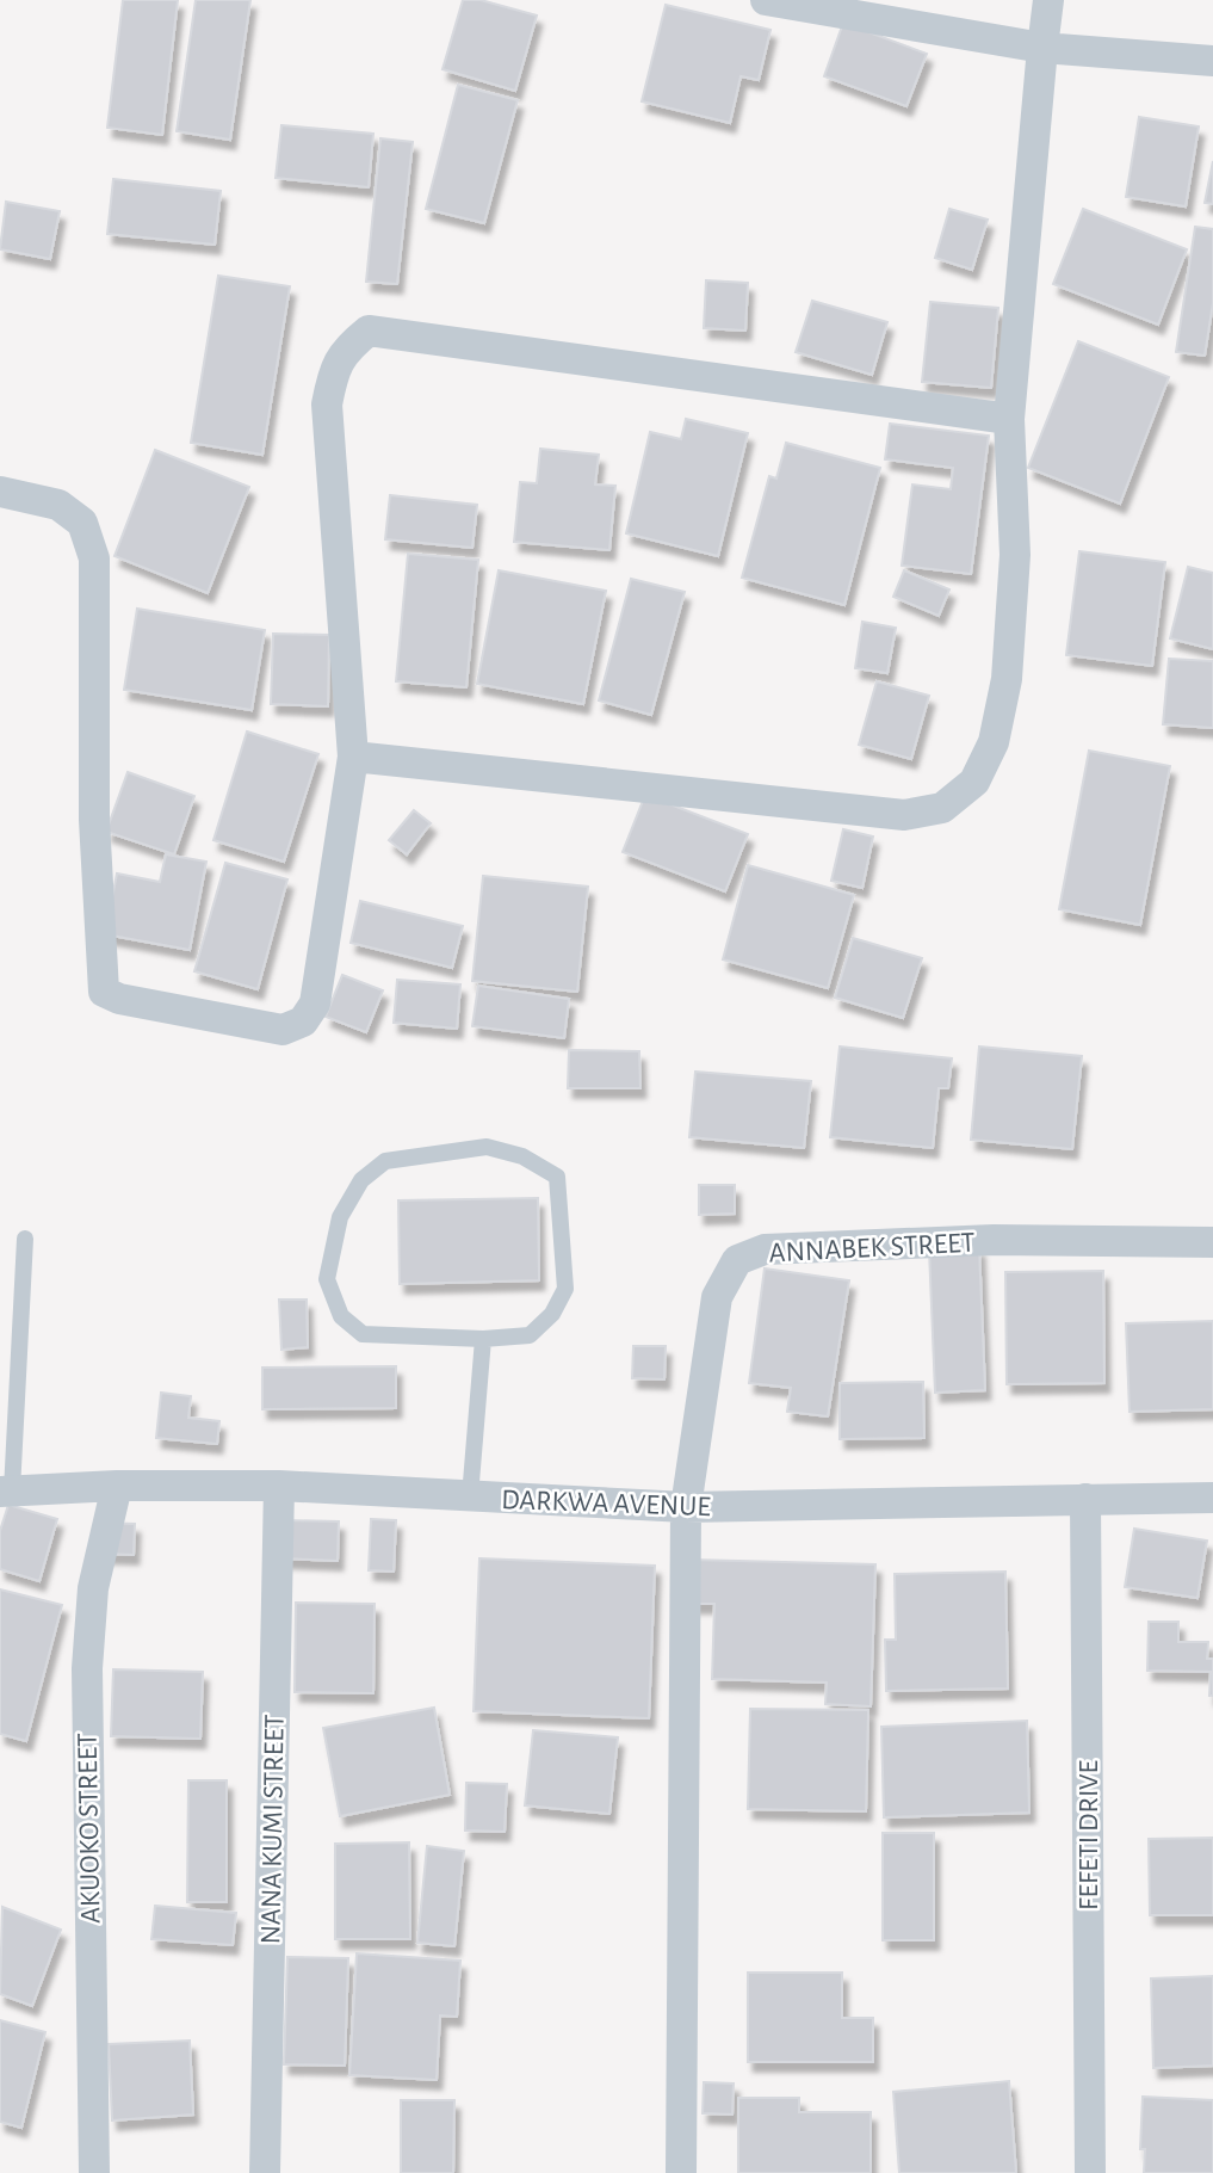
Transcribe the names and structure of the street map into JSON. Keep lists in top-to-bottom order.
{
  "streets": {
    "street": [
      "ANNABEK STREET",
      "DARKWA AVENUE",
      "AKUOKO STREET",
      "NANA KUMI STREET",
      "FEFETI DRIVE"
    ]
  },
  "crossings": [
    ["ANNABEK STREET", "DARKWA AVENUE"],
    ["DARKWA AVENUE", "AKUOKO STREET"],
    ["DARKWA AVENUE", "NANA KUMI STREET"],
    ["DARKWA AVENUE", "FEFETI DRIVE"]
  ]
}
